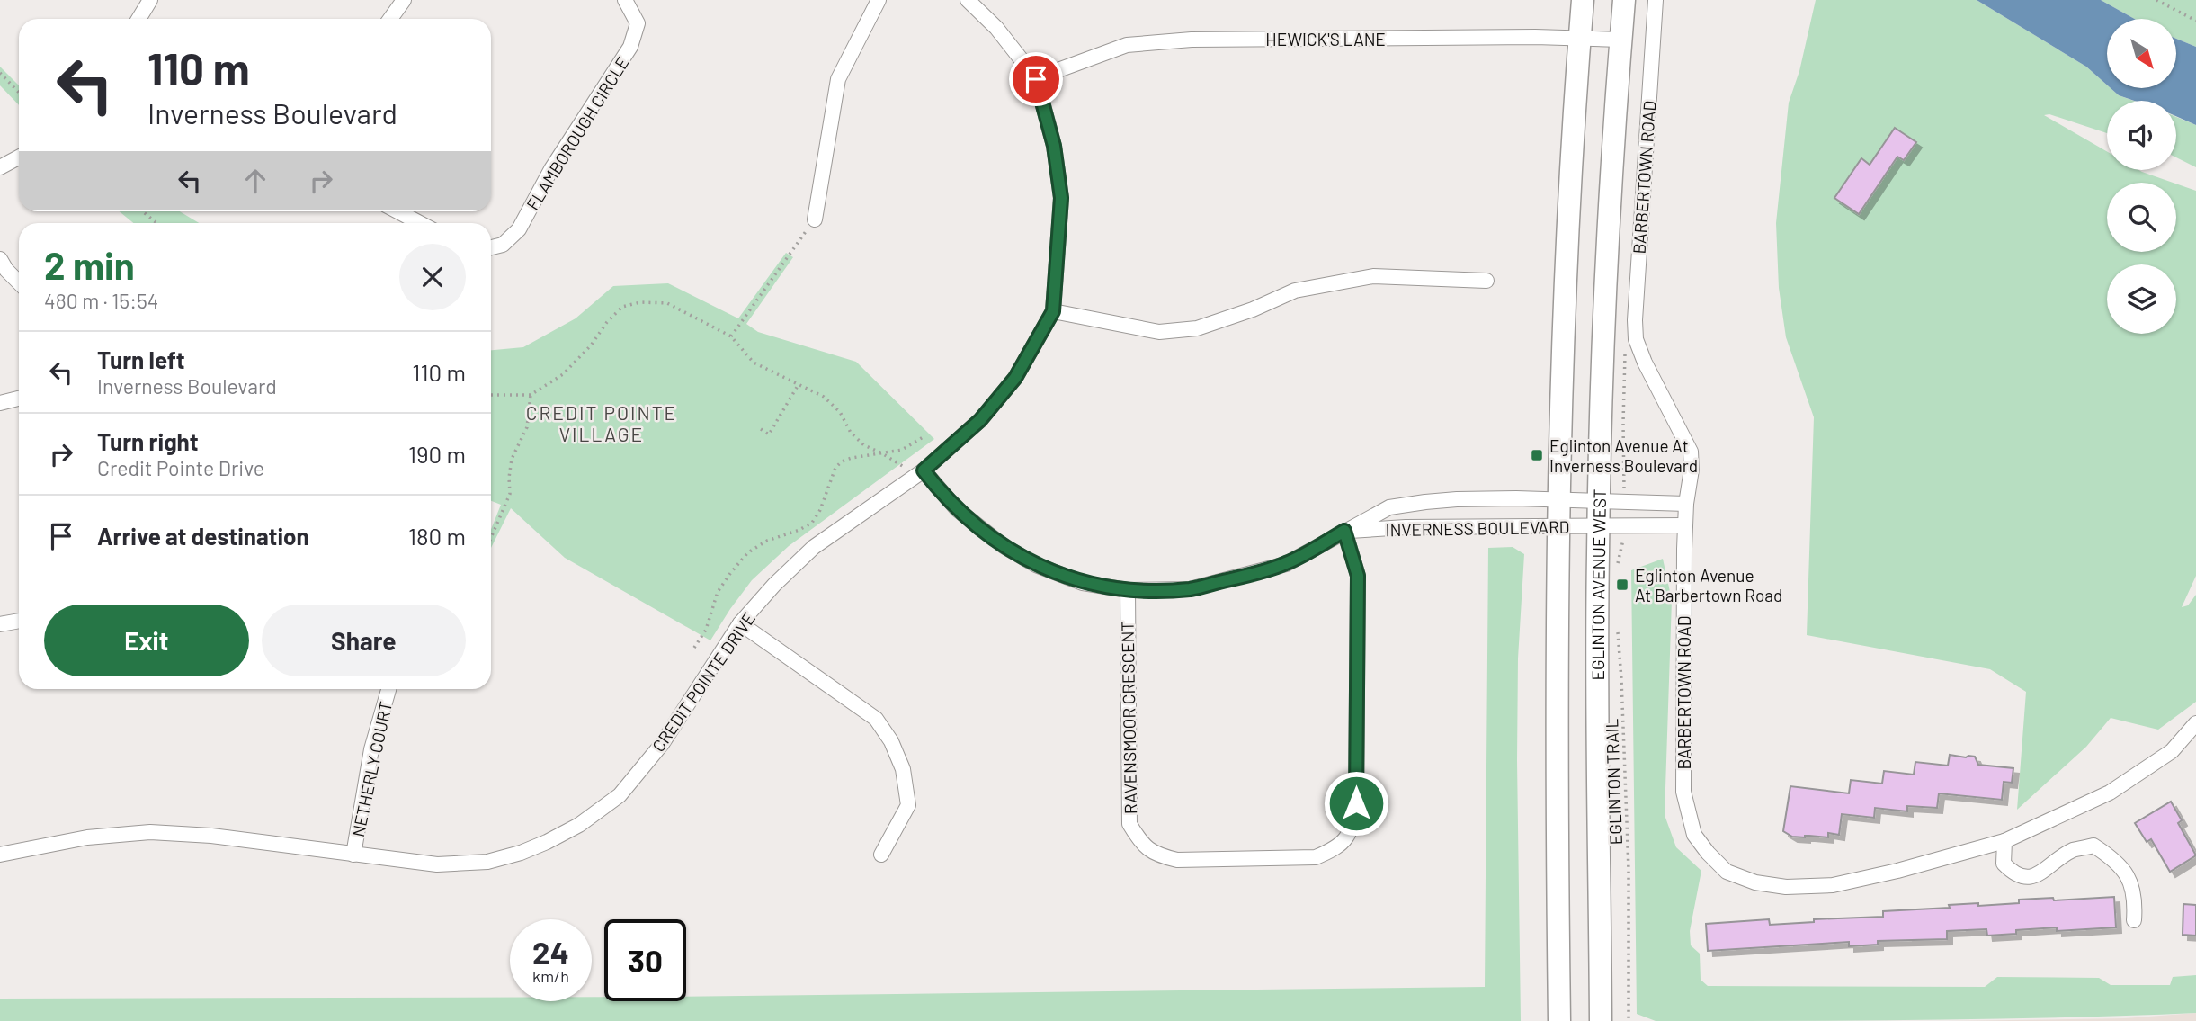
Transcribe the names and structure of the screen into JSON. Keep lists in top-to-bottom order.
{
  "streets": {
    "main road": ["EGLINTON AVENUE WEST"],
    "street": [
      "HEWICK'S LANE",
      "FLAMBOROUGH CIRCLE",
      "BARBERTOWN ROAD",
      "INVERNESS BOULEVARD",
      "CREDIT POINTE DRIVE",
      "RAVENSMOOR CRESCENT",
      "NETHERLY COURT"
    ],
    "path": ["EGLINTON TRAIL"]
  },
  "crossings": [
    ["HEWICK'S LANE", "EGLINTON AVENUE WEST"],
    ["HEWICK'S LANE", "CREDIT POINTE DRIVE"],
    ["BARBERTOWN ROAD", "INVERNESS BOULEVARD"],
    ["INVERNESS BOULEVARD", "EGLINTON AVENUE WEST"],
    ["INVERNESS BOULEVARD", "CREDIT POINTE DRIVE"],
    ["INVERNESS BOULEVARD", "RAVENSMOOR CRESCENT"],
    ["CREDIT POINTE DRIVE", "NETHERLY COURT"]
  ],
  "districts": ["CREDIT POINTE VILLAGE"],
  "places": {
    "transit": ["Eglinton Avenue At Inverness Boulevard", "Eglinton Avenue At Barbertown Road"]
  },
  "north": "bottom right",
  "page": {
    "turn": ["110 m", "Inverness Boulevard"],
    "heading": ["2 min", "480 m · 15:54"],
    "list": [
      {
        "name": "Turn left",
        "note": "Inverness Boulevard",
        "value": "110 m"
      },
      {
        "name": "Turn right",
        "note": "Credit Pointe Drive",
        "value": "190 m"
      },
      {
        "name": "Arrive at destination",
        "value": "180 m"
      }
    ],
    "buttons": ["Exit", "Share"],
    "speed": "24 km/h",
    "limit": "30"
  }
}
